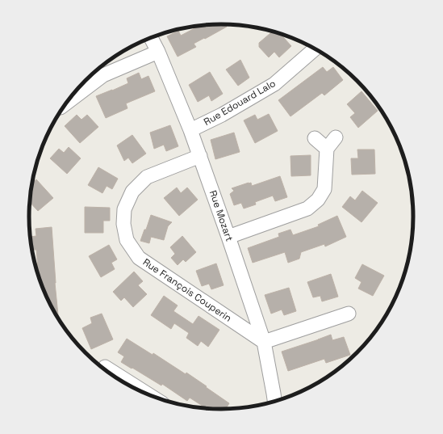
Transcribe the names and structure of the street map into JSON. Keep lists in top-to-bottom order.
{
  "streets": {
    "street": ["Rue Edouard Lalo", "Rue Mozart", "Rue François Couperin"]
  },
  "crossings": [
    ["Rue Edouard Lalo", "Rue Mozart"],
    ["Rue Mozart", "Rue François Couperin"]
  ]
}
